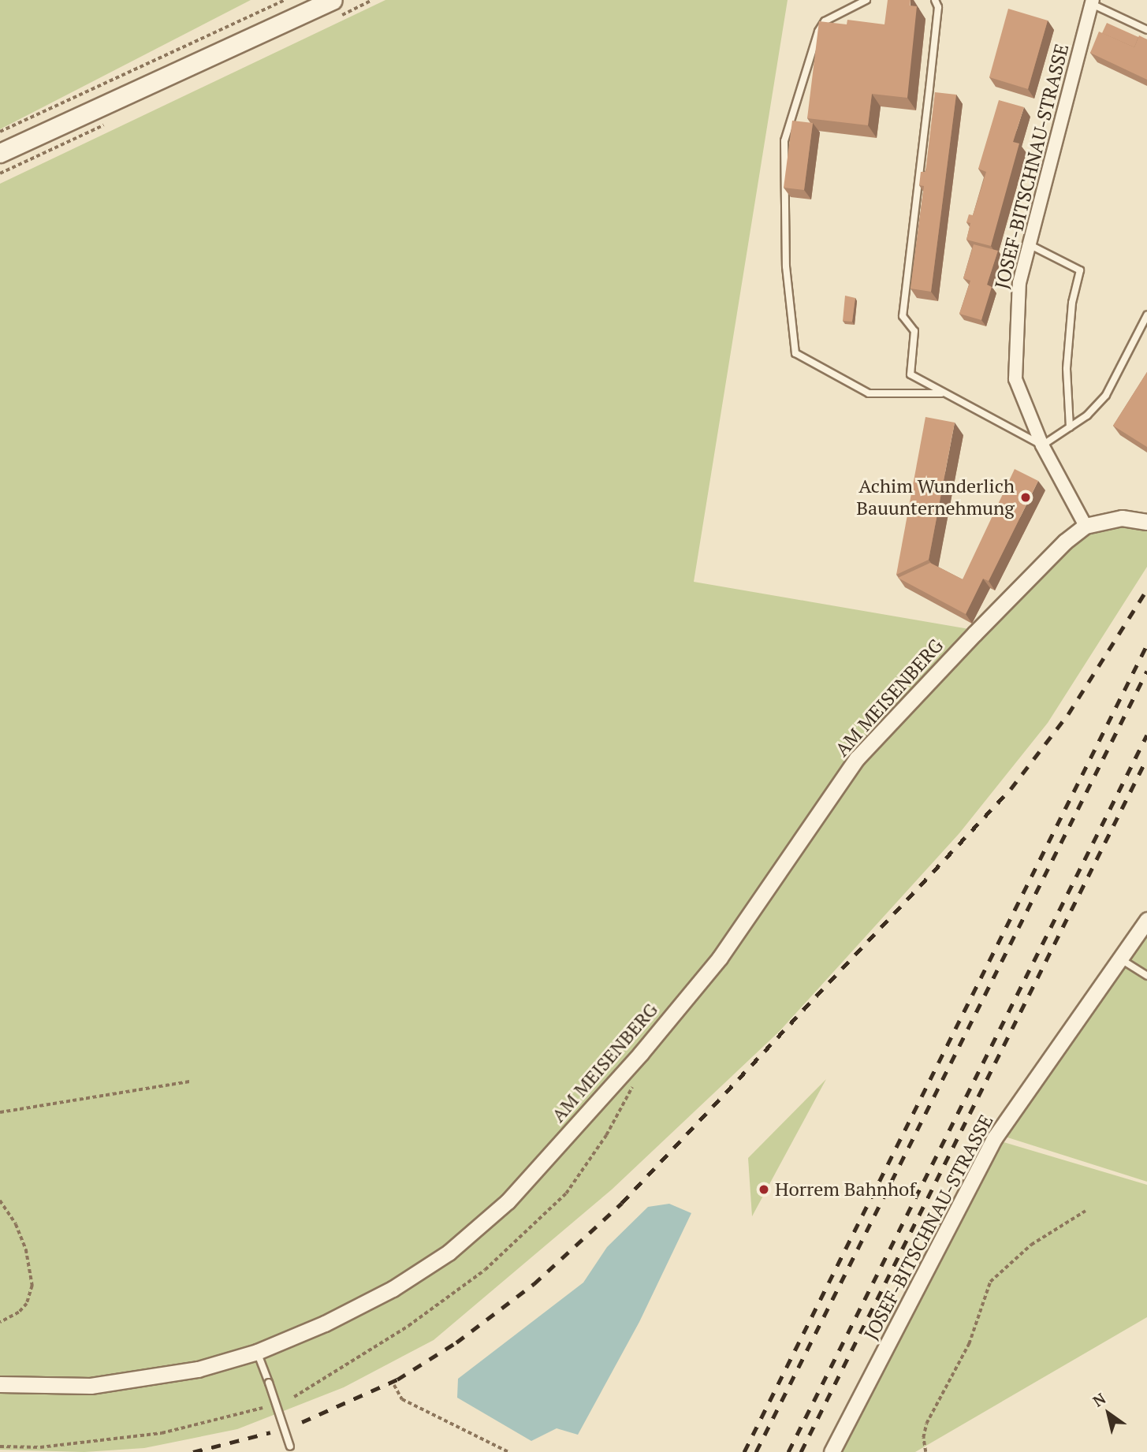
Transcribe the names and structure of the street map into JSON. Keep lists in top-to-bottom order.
{
  "streets": {
    "street": ["JOSEF-BITSCHNAU-STRASSE", "AM MEISENBERG"]
  },
  "crossings": [
    ["JOSEF-BITSCHNAU-STRASSE", "AM MEISENBERG"]
  ],
  "places": ["Achim Wunderlich Bauunternehmung", "Horrem Bahnhof"],
  "north": "top left"
}
